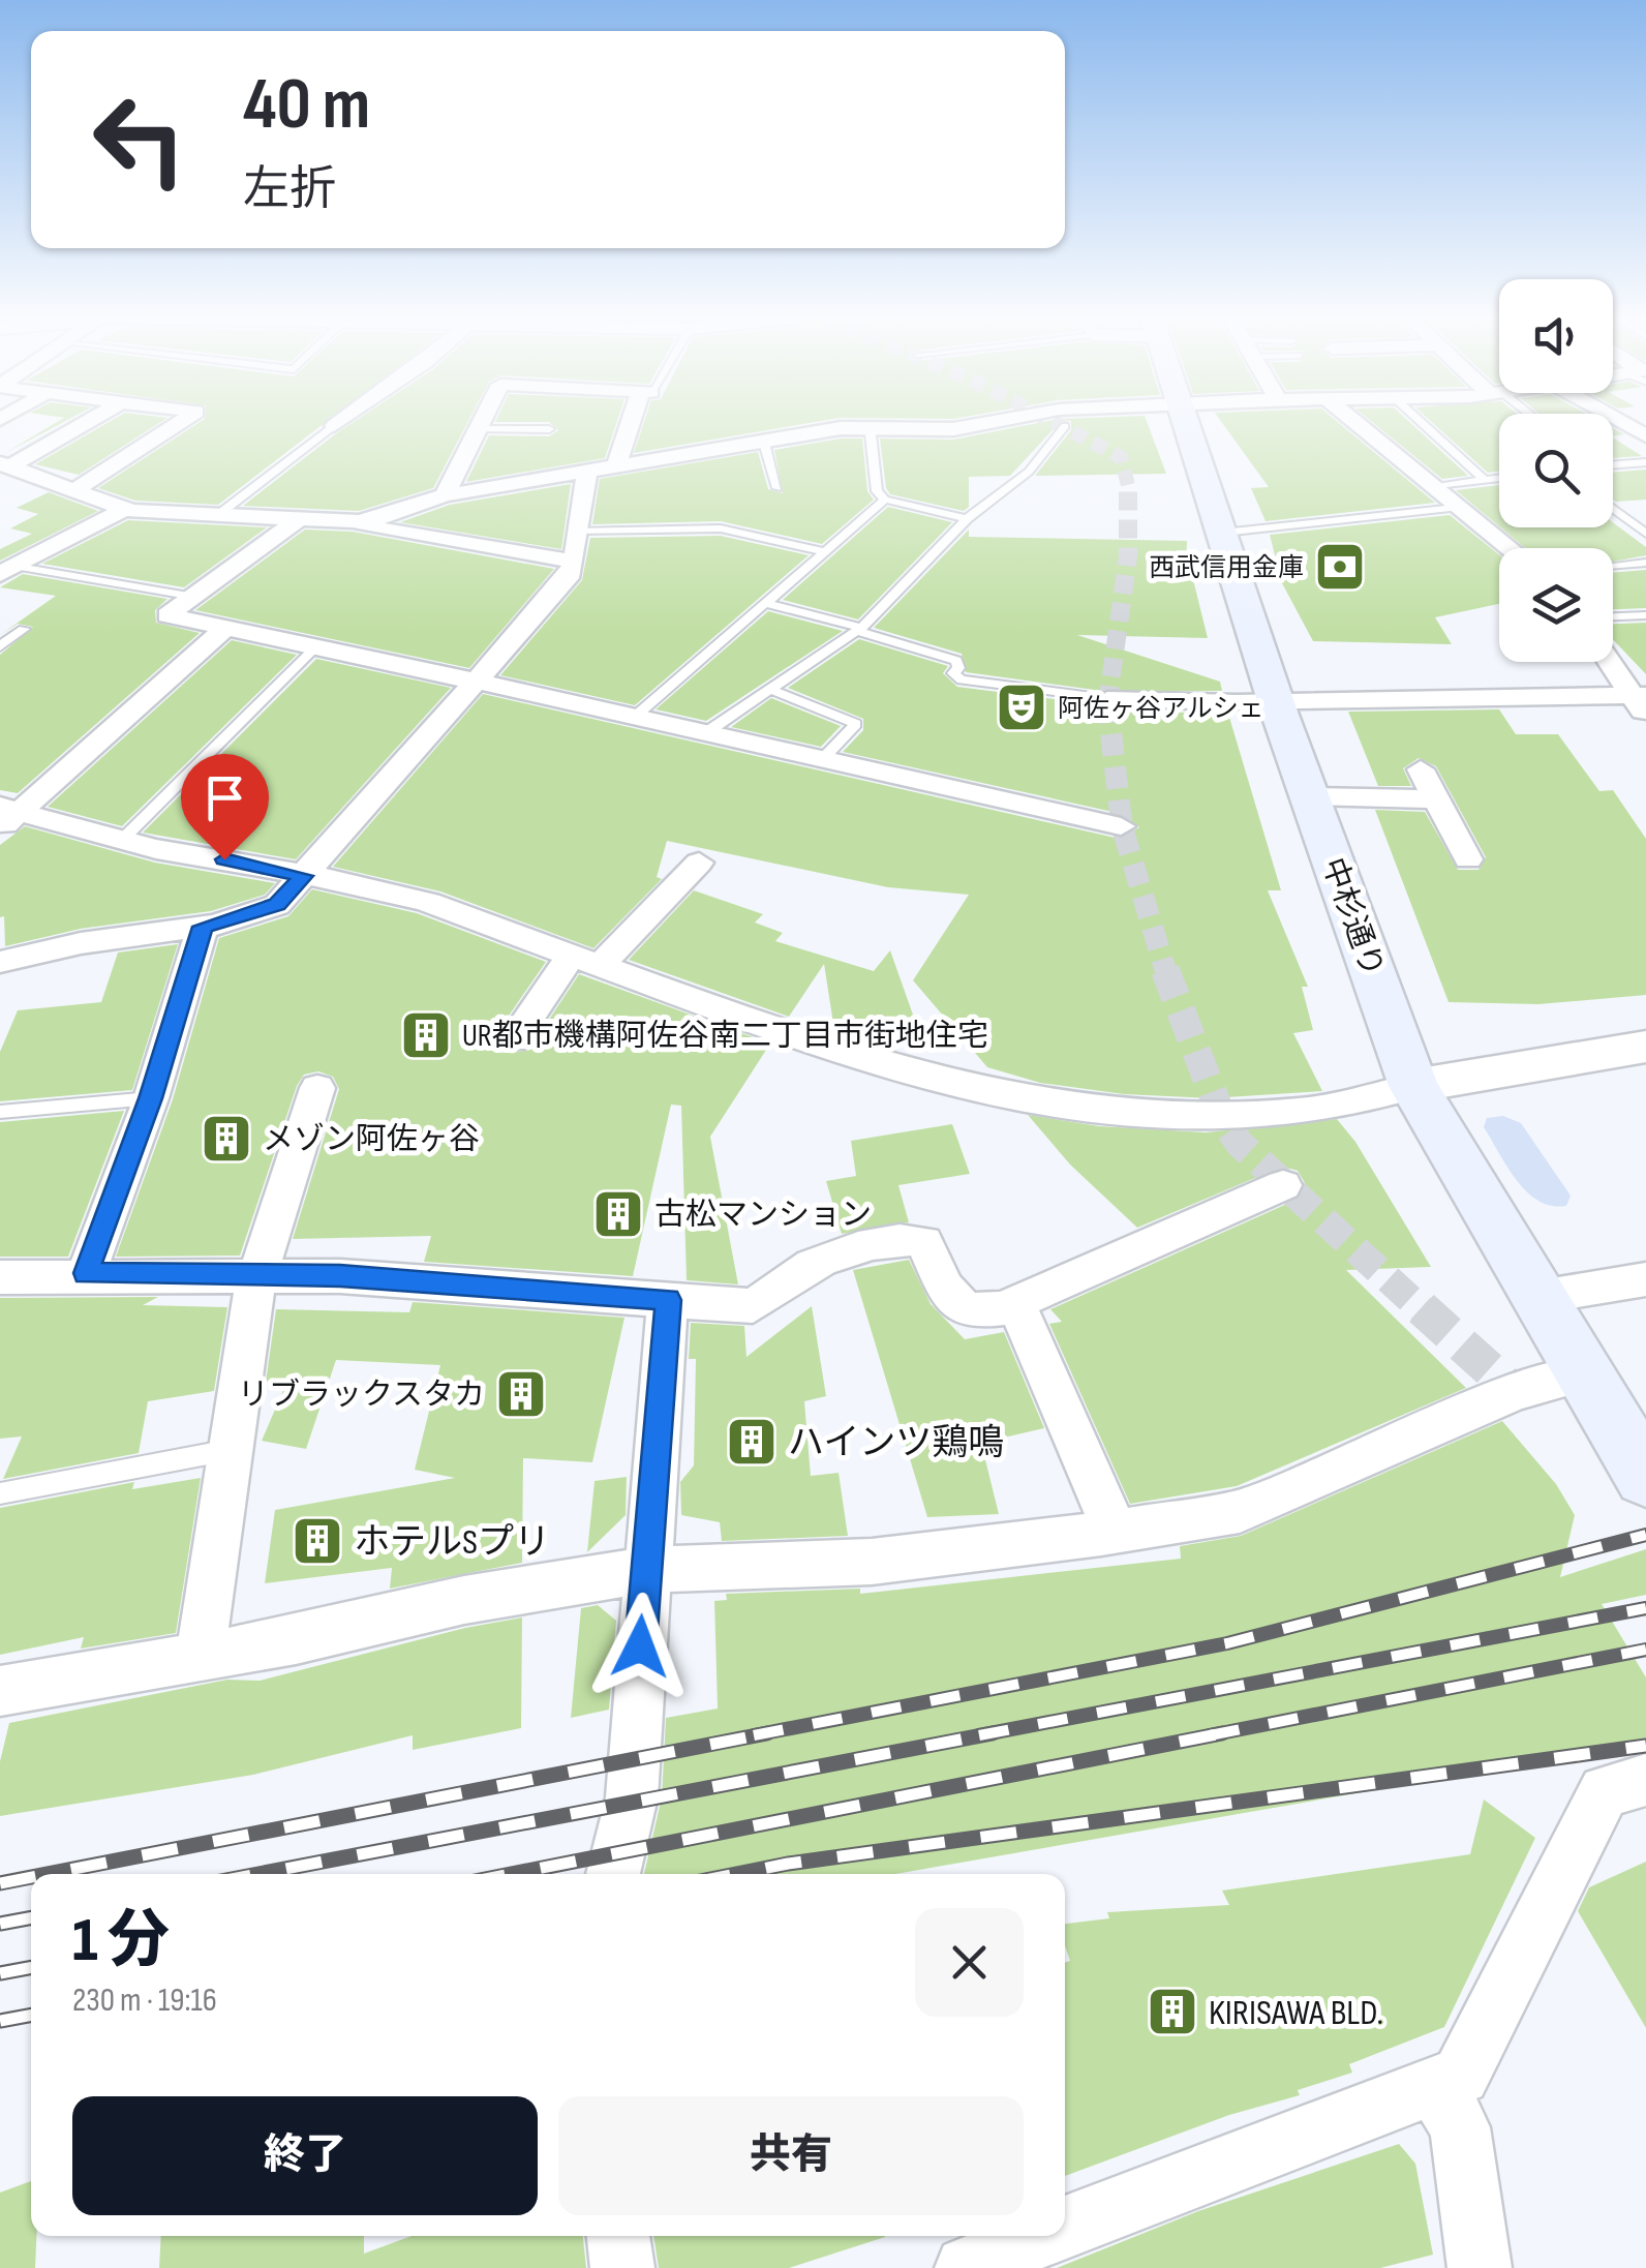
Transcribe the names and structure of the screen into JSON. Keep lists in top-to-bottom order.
{
  "streets": {
    "main road": ["中杉通り"]
  },
  "places": {
    "bank": ["西武信用金庫"],
    "theatre": ["阿佐ヶ谷アルシェ"],
    "building": [
      "UR都市機構阿佐谷南二丁目市街地住宅",
      "メゾン阿佐ヶ谷",
      "古松マンション",
      "リブラックスタカ",
      "ハインツ鶏鳴",
      "ホテルSプリ",
      "KIRISAWA BLD."
    ]
  },
  "page": {
    "turn": ["40 m", "左折"],
    "heading": ["1 分", "230 m · 19:16"],
    "buttons": ["終了", "共有"]
  }
}
